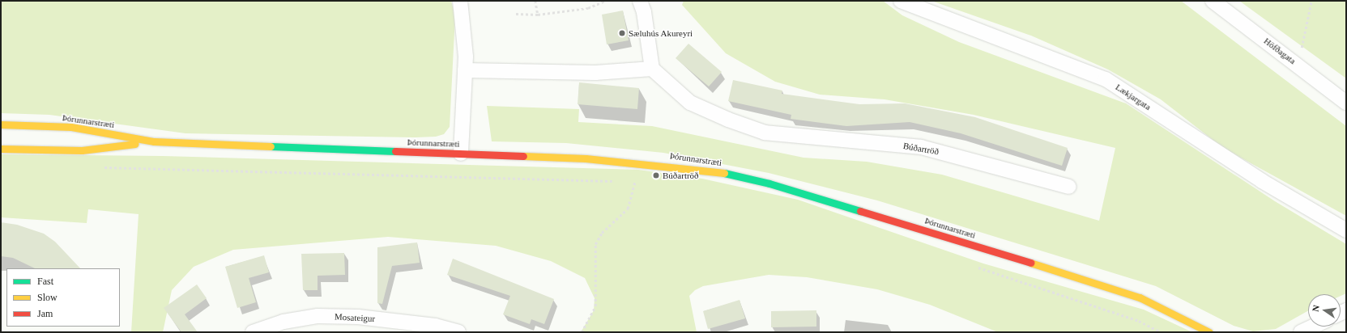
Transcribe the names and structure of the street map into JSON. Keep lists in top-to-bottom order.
{
  "streets": {
    "street": [
      "Höfðagata",
      "Lækjargata",
      "Þórunnarstræti",
      "Búðartröð",
      "Mosateigur"
    ]
  },
  "places": ["Sæluhús Akureyri", "Búðartröð"],
  "legend": ["Fast", "Slow", "Jam"],
  "north": "left"
}
